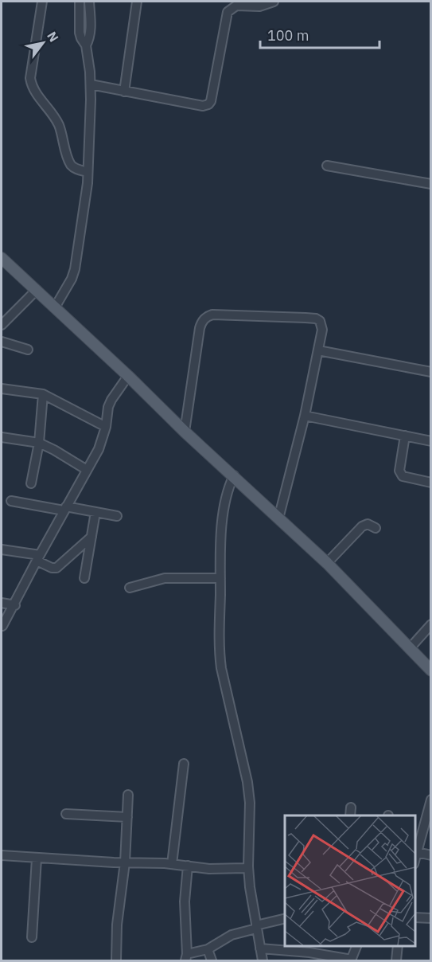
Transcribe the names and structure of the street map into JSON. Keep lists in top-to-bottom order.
{
  "scale_bar": "100 m",
  "north": "top right"
}
